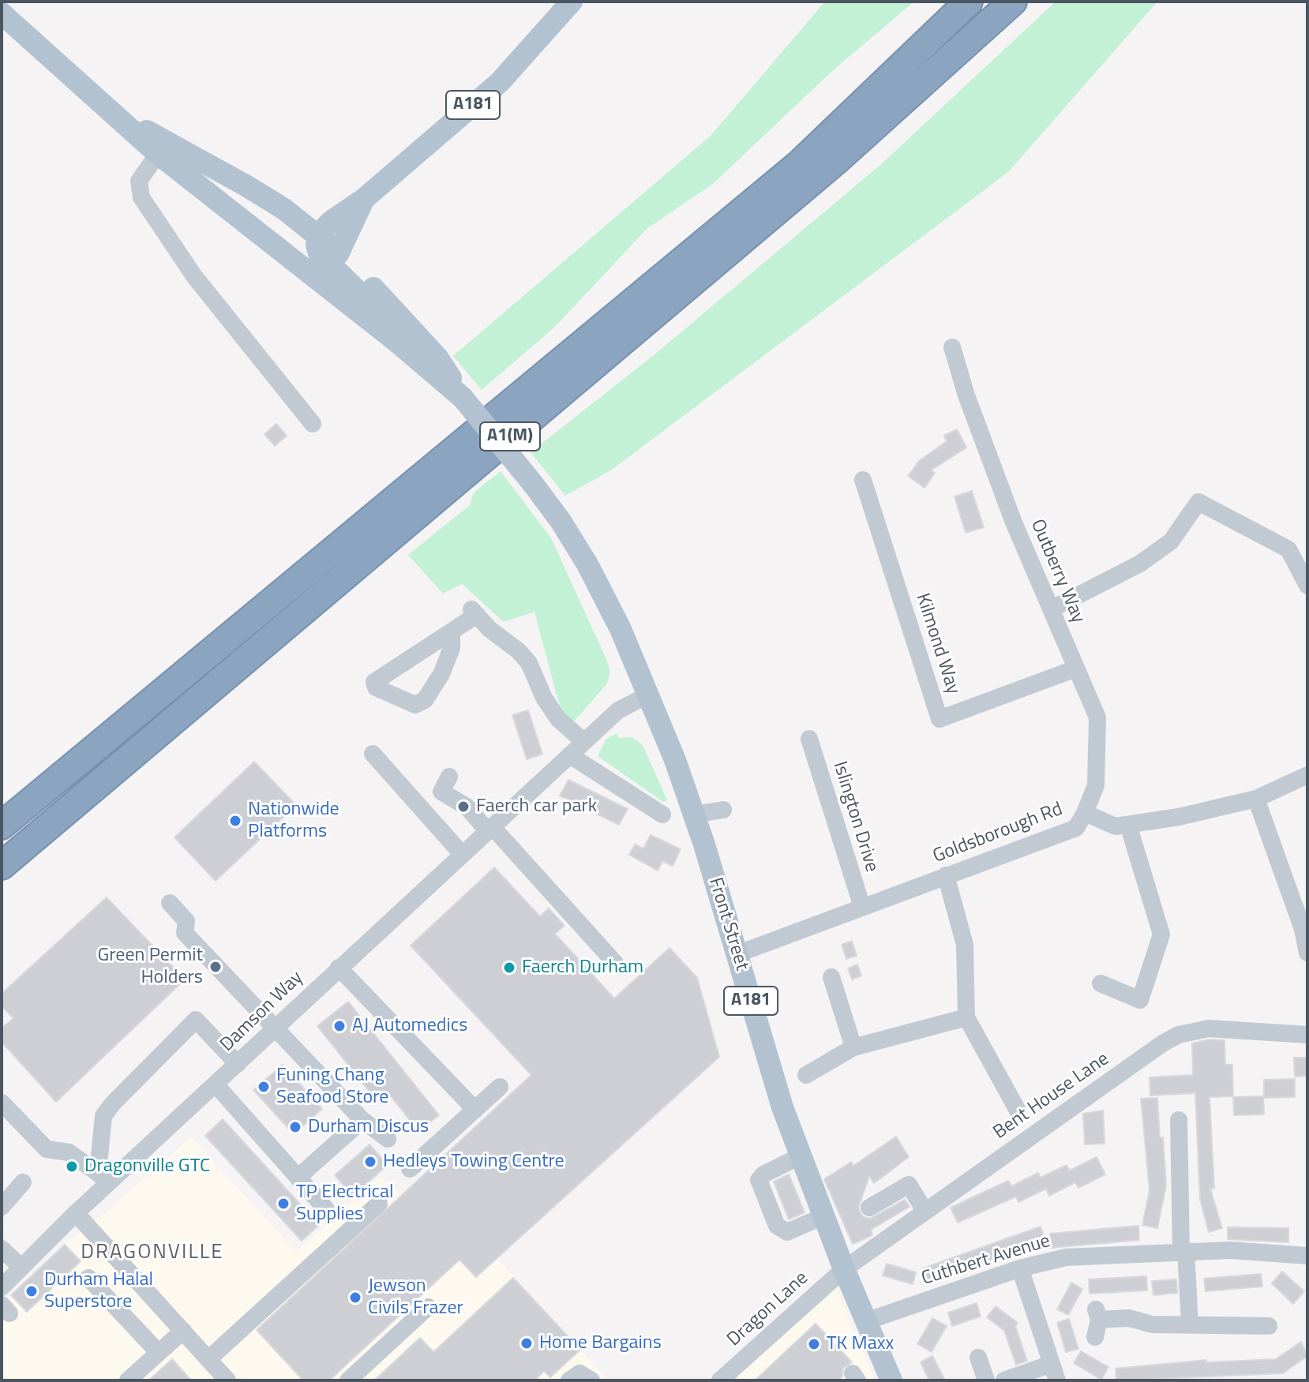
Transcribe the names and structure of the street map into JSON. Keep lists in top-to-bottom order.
{
  "streets": {
    "highway": ["A1(M)"],
    "main road": ["A181", "Front Street"],
    "street": [
      "Outberry Way",
      "Kilmond Way",
      "Islington Drive",
      "Goldsborough Rd",
      "Damson Way",
      "Bent House Lane",
      "Cuthbert Avenue",
      "Dragon Lane"
    ]
  },
  "crossings": [
    ["A181", "Front Street"],
    ["Outberry Way", "Kilmond Way"],
    ["Outberry Way", "Goldsborough Rd"],
    ["Islington Drive", "Goldsborough Rd"],
    ["Goldsborough Rd", "Front Street"],
    ["Front Street", "Damson Way"],
    ["Front Street", "Bent House Lane"],
    ["Front Street", "Cuthbert Avenue"],
    ["Front Street", "Dragon Lane"],
    ["Bent House Lane", "Dragon Lane"]
  ],
  "districts": ["DRAGONVILLE"],
  "places": [
    "Faerch car park",
    "Nationwide Platforms",
    "Green Permit Holders",
    "Faerch Durham",
    "AJ Automedics",
    "Funing Chang Seafood Store",
    "Durham Discus",
    "Hedleys Towing Centre",
    "Dragonville GTC",
    "TP Electrical Supplies",
    "Durham Halal Superstore",
    "Jewson Civils Frazer",
    "Home Bargains",
    "TK Maxx"
  ]
}
